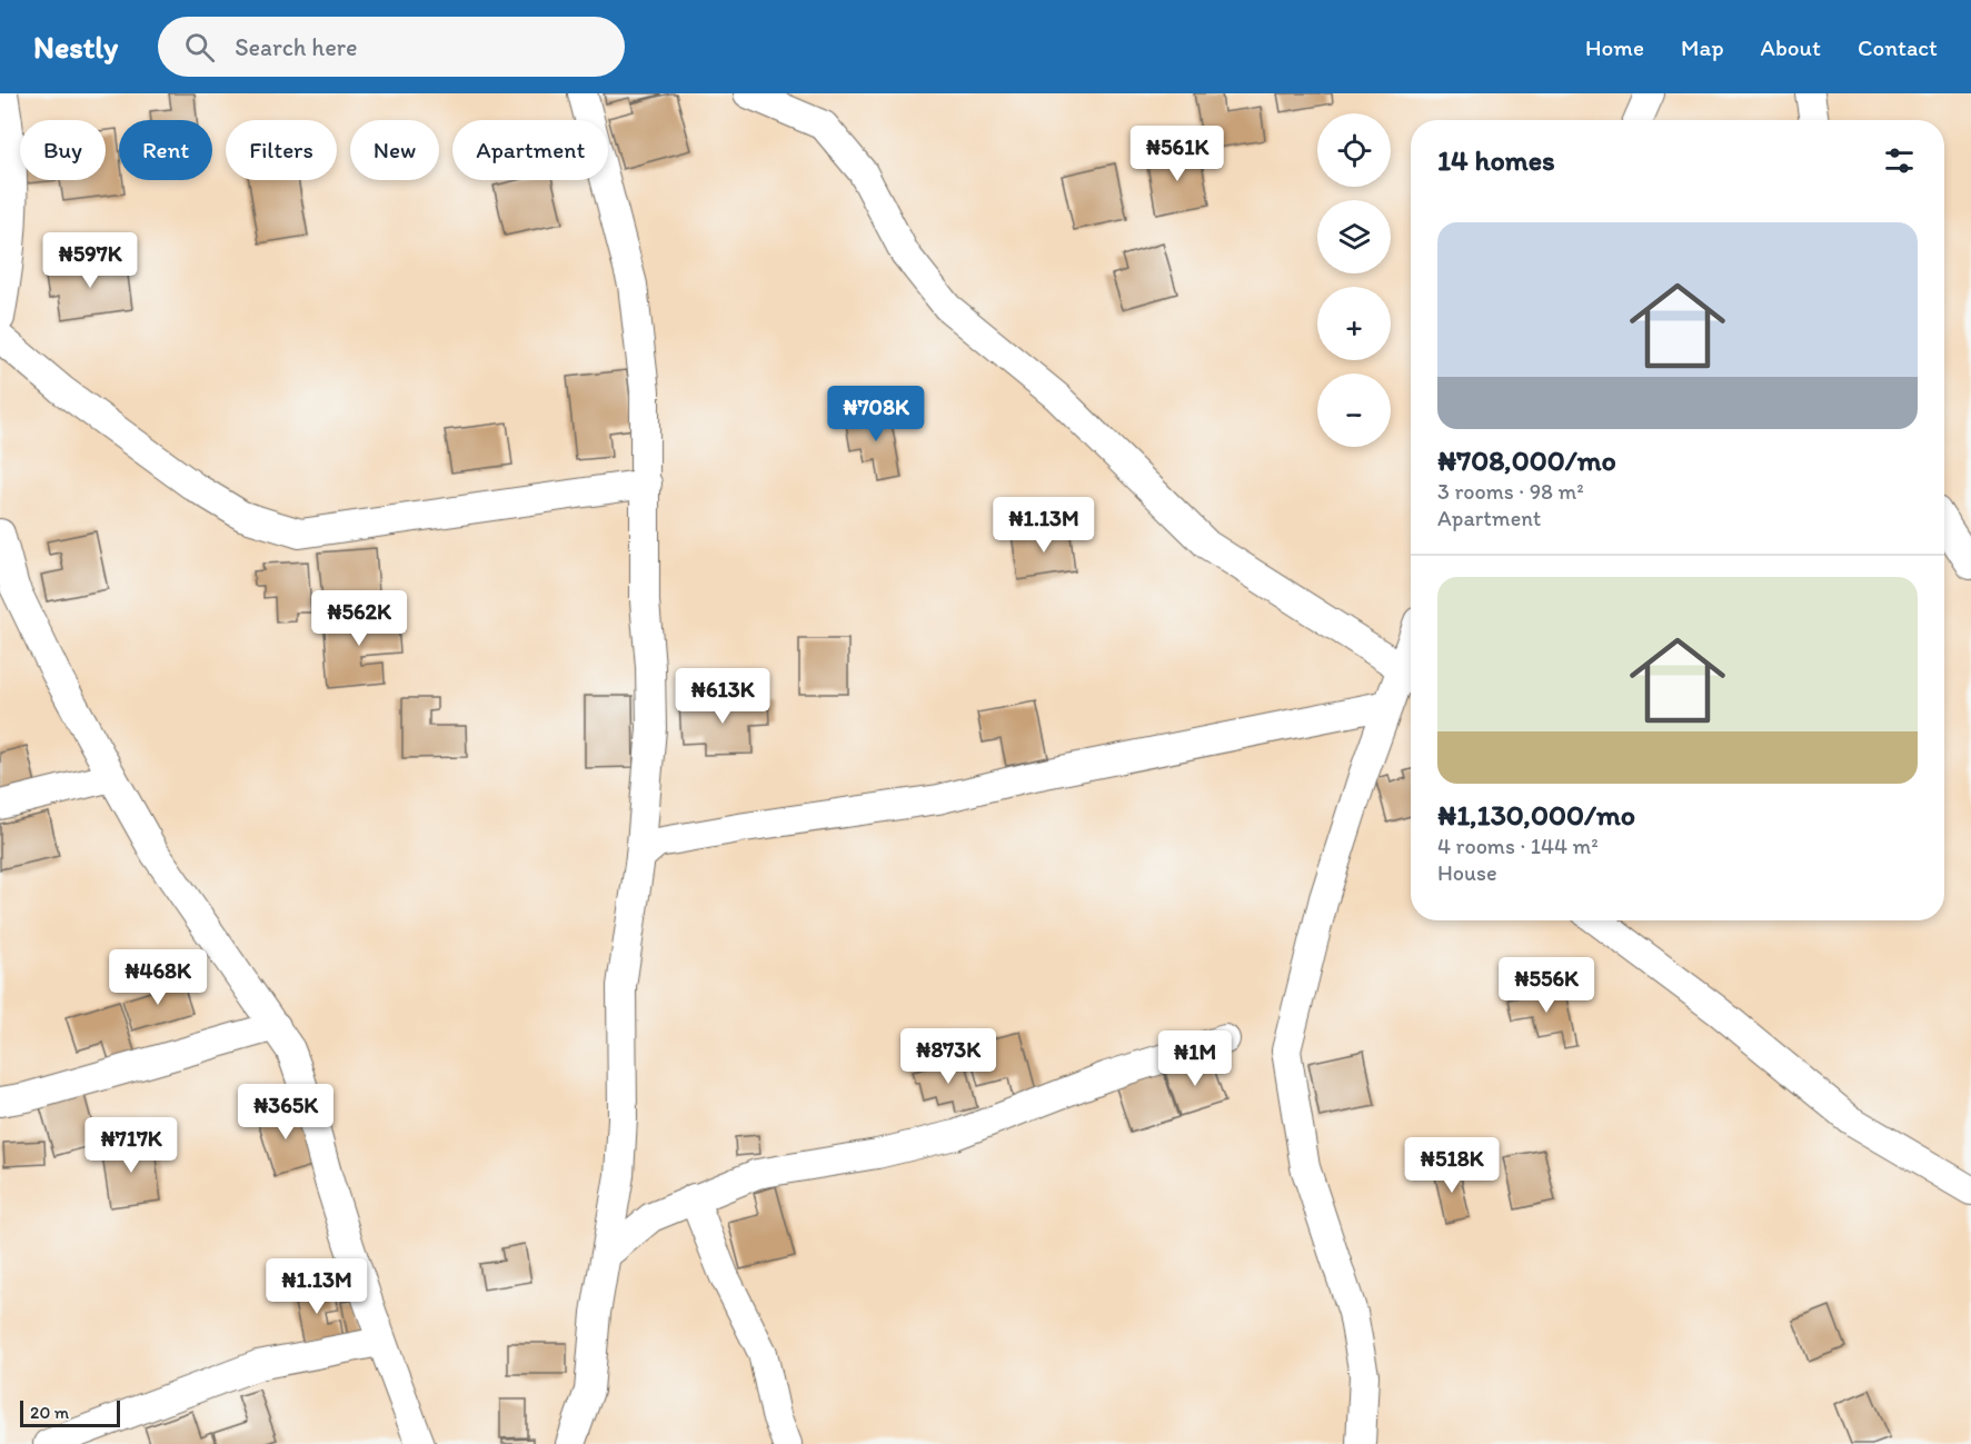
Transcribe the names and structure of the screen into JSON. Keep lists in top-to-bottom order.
{
  "scale_bar": "20 m",
  "page": {
    "header": "Nestly",
    "search": "Search here",
    "nav": [
      "Home",
      "Map",
      "About",
      "Contact"
    ],
    "map_buttons": ["+", "−"],
    "chip": [
      "Buy",
      "Rent",
      "Filters",
      "New",
      "Apartment"
    ],
    "heading": "14 homes",
    "price": [
      "₦561K",
      "₦597K",
      "₦708K",
      "₦1.13M",
      "₦562K",
      "₦613K",
      "₦468K",
      "₦556K",
      "₦873K",
      "₦1M",
      "₦365K",
      "₦717K",
      "₦518K",
      "₦1.13M"
    ],
    "list": [
      {
        "name": "₦708,000/mo",
        "note": "3 rooms · 98 m² · Apartment"
      },
      {
        "name": "₦1,130,000/mo",
        "note": "4 rooms · 144 m² · House"
      }
    ],
    "scale": "20 m"
  }
}
